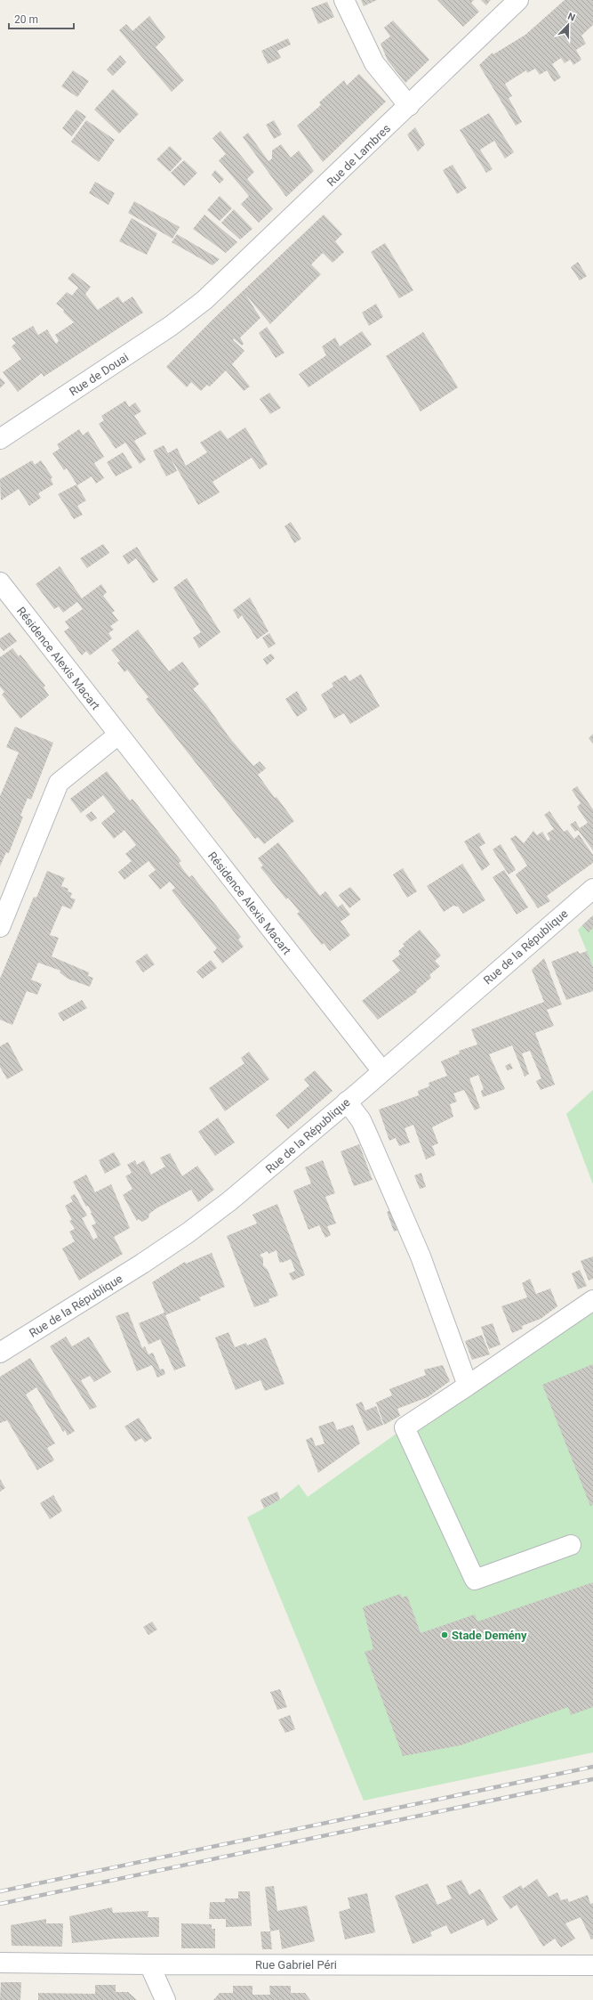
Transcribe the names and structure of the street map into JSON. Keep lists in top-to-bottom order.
{
  "streets": {
    "street": [
      "Rue de Lambres",
      "Rue de Douai",
      "Résidence Alexis Macart",
      "Rue de la République",
      "Rue Gabriel Péri"
    ]
  },
  "crossings": [
    ["Rue de Lambres", "Rue de Douai"],
    ["Résidence Alexis Macart", "Rue de la République"]
  ],
  "places": ["Stade Demény"],
  "scale_bar": "20 m",
  "north": "top"
}
